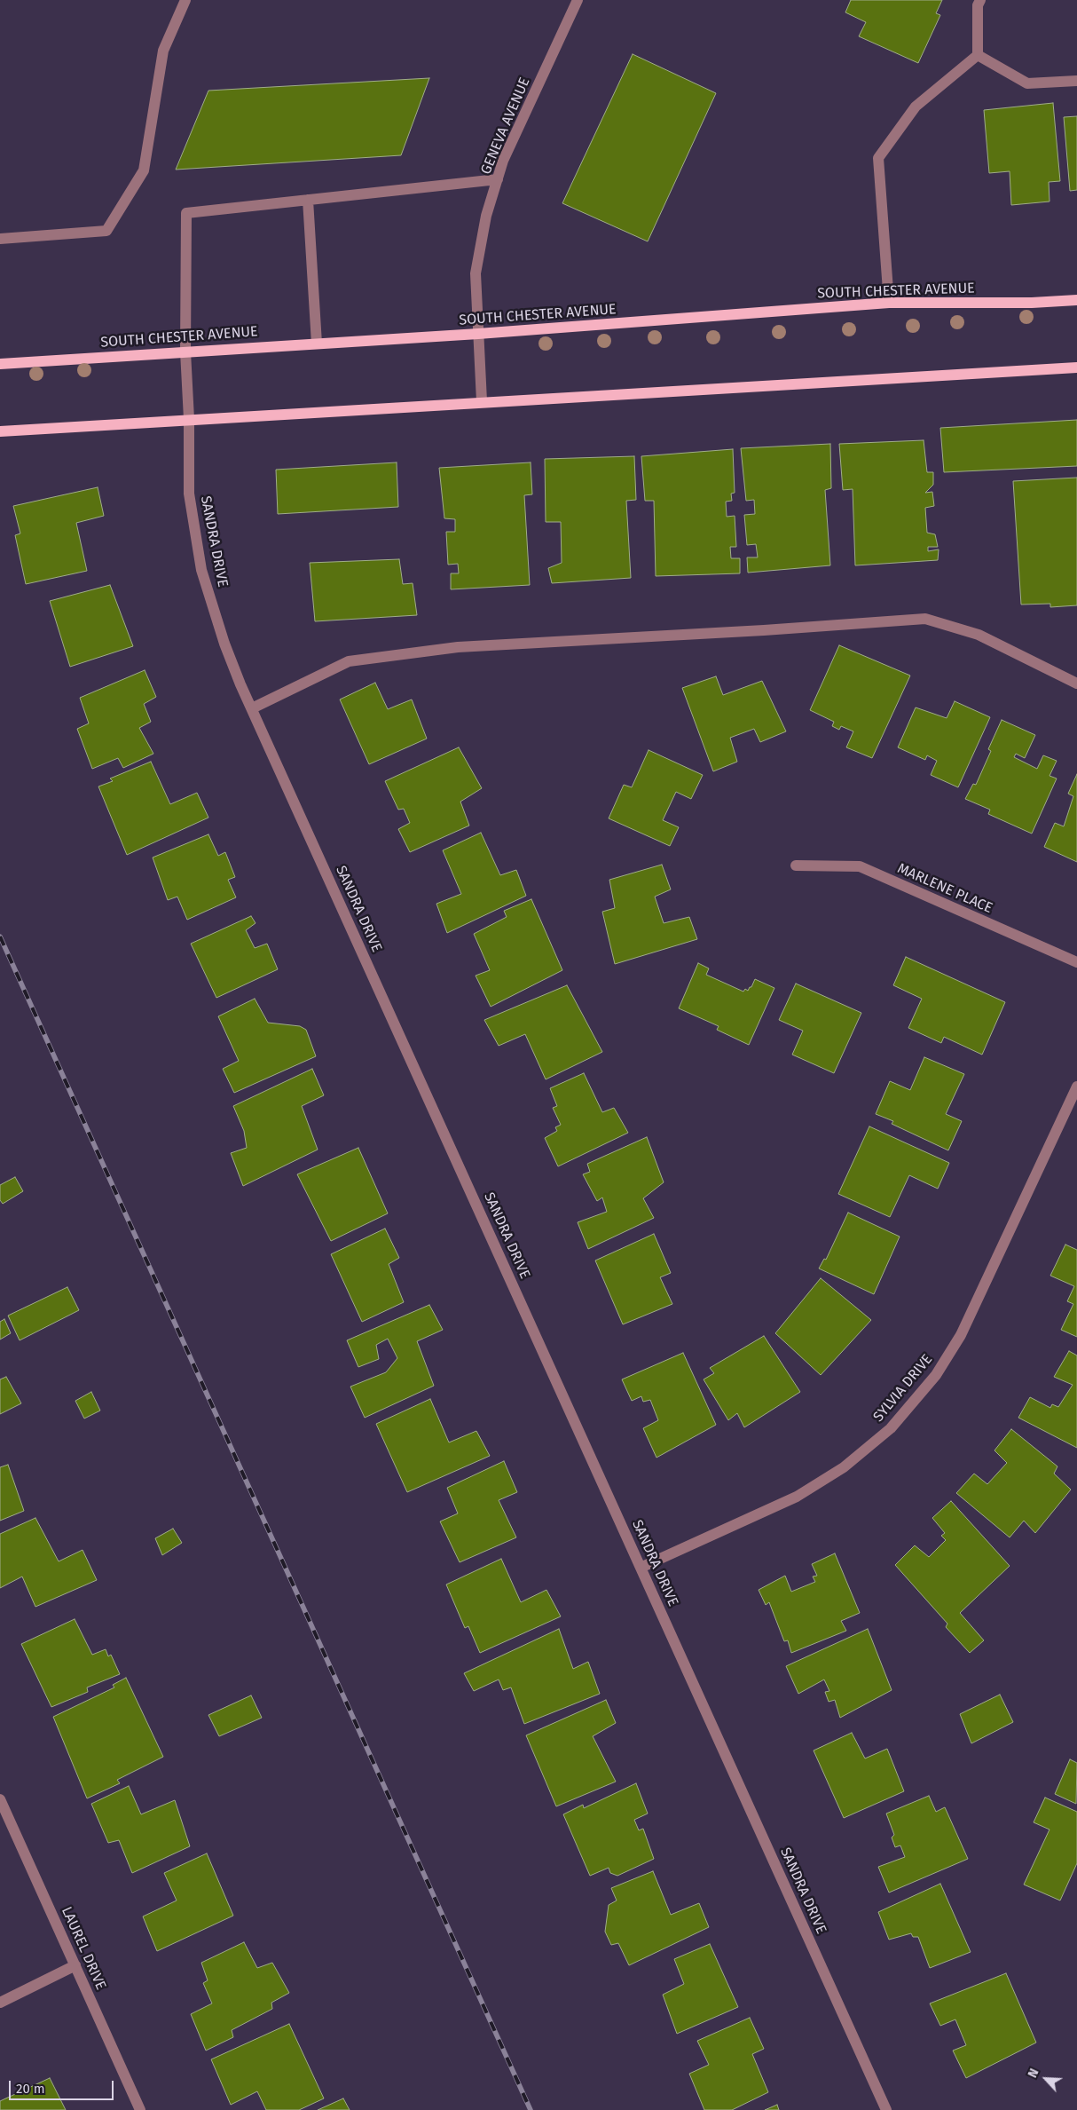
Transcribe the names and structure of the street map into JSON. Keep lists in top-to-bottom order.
{
  "streets": {
    "main road": ["SOUTH CHESTER AVENUE"],
    "street": [
      "GENEVA AVENUE",
      "SANDRA DRIVE",
      "MARLENE PLACE",
      "SYLVIA DRIVE",
      "LAUREL DRIVE"
    ]
  },
  "crossings": [
    ["GENEVA AVENUE", "SOUTH CHESTER AVENUE"],
    ["SOUTH CHESTER AVENUE", "SANDRA DRIVE"],
    ["SANDRA DRIVE", "SYLVIA DRIVE"]
  ],
  "scale_bar": "20 m",
  "north": "top left"
}
